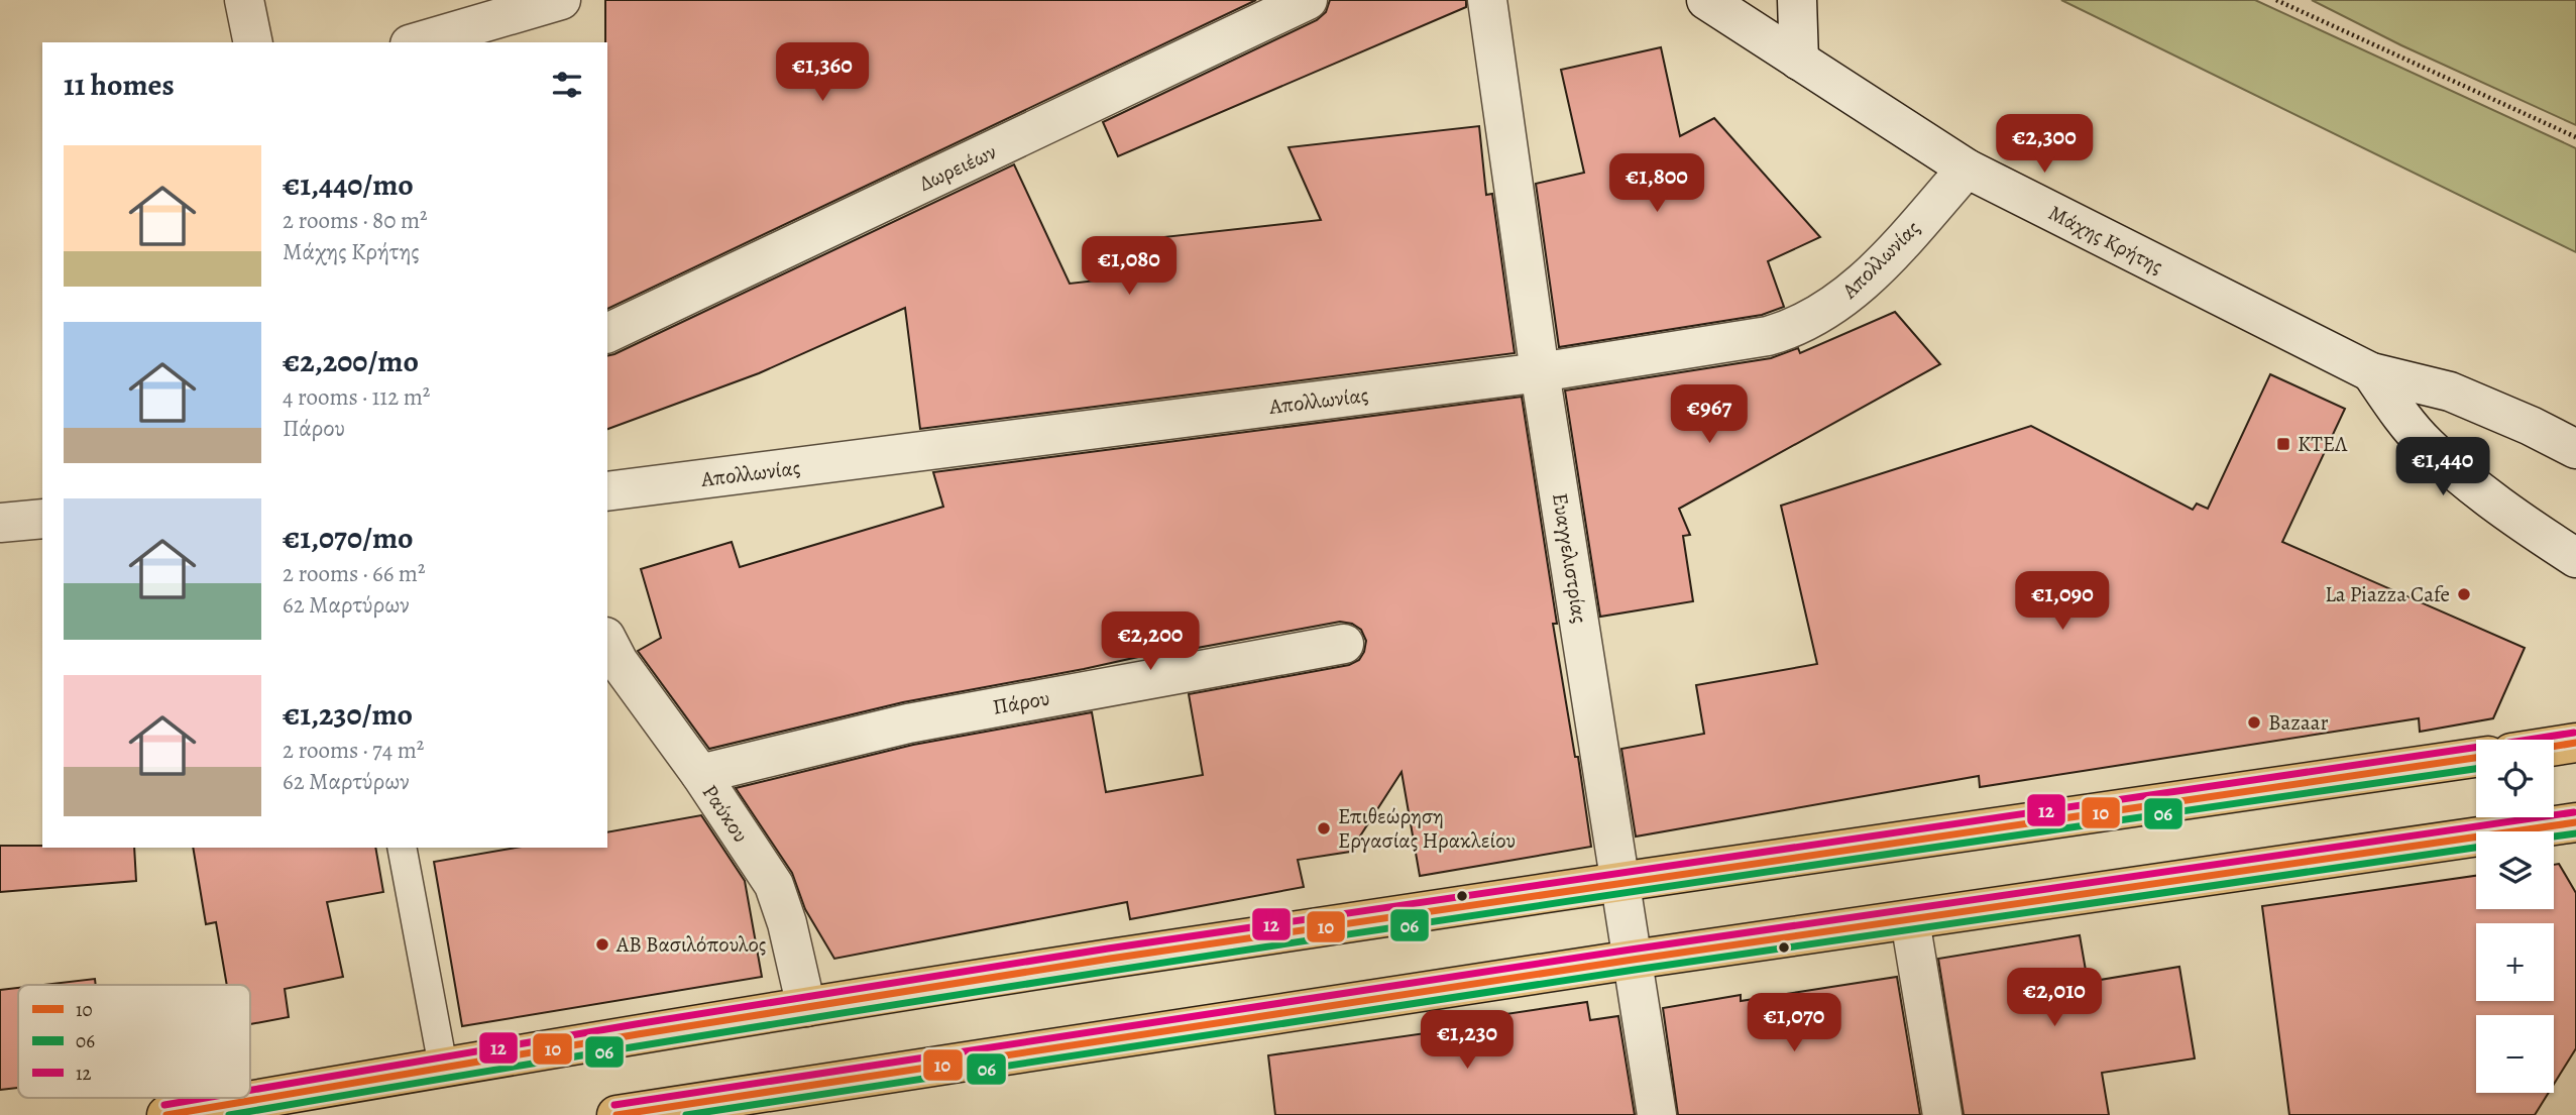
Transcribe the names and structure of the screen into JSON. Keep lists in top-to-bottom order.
{
  "streets": {
    "street": [
      "Δωρειέων",
      "Μάχης Κρήτης",
      "Απολλωνίας",
      "Ευαγγελιστρίας",
      "Πάρου",
      "Ραύκου"
    ]
  },
  "crossings": [
    ["Μάχης Κρήτης", "Απολλωνίας"],
    ["Απολλωνίας", "Ευαγγελιστρίας"],
    ["Πάρου", "Ραύκου"]
  ],
  "places": {
    "transit": ["ΚΤΕΛ"],
    "other": [
      "La Piazza Cafe",
      "Bazaar",
      "Επιθεώρηση Εργασίας Ηρακλείου",
      "ΑΒ Βασιλόπουλος"
    ]
  },
  "lines": ["transit line 12", "transit line 10", "transit line 06"],
  "legend": ["10", "06", "12"],
  "page": {
    "price": [
      "€1,360",
      "€2,300",
      "€1,800",
      "€1,080",
      "€967",
      "€1,440",
      "€1,090",
      "€2,200",
      "€2,010",
      "€1,070",
      "€1,230"
    ],
    "heading": "11 homes",
    "list": [
      {
        "name": "€1,440/mo",
        "note": "2 rooms · 80 m² · Μάχης Κρήτης"
      },
      {
        "name": "€2,200/mo",
        "note": "4 rooms · 112 m² · Πάρου"
      },
      {
        "name": "€1,070/mo",
        "note": "2 rooms · 66 m² · 62 Μαρτύρων"
      },
      {
        "name": "€1,230/mo",
        "note": "2 rooms · 74 m² · 62 Μαρτύρων"
      }
    ],
    "map_buttons": ["+", "−"]
  }
}
